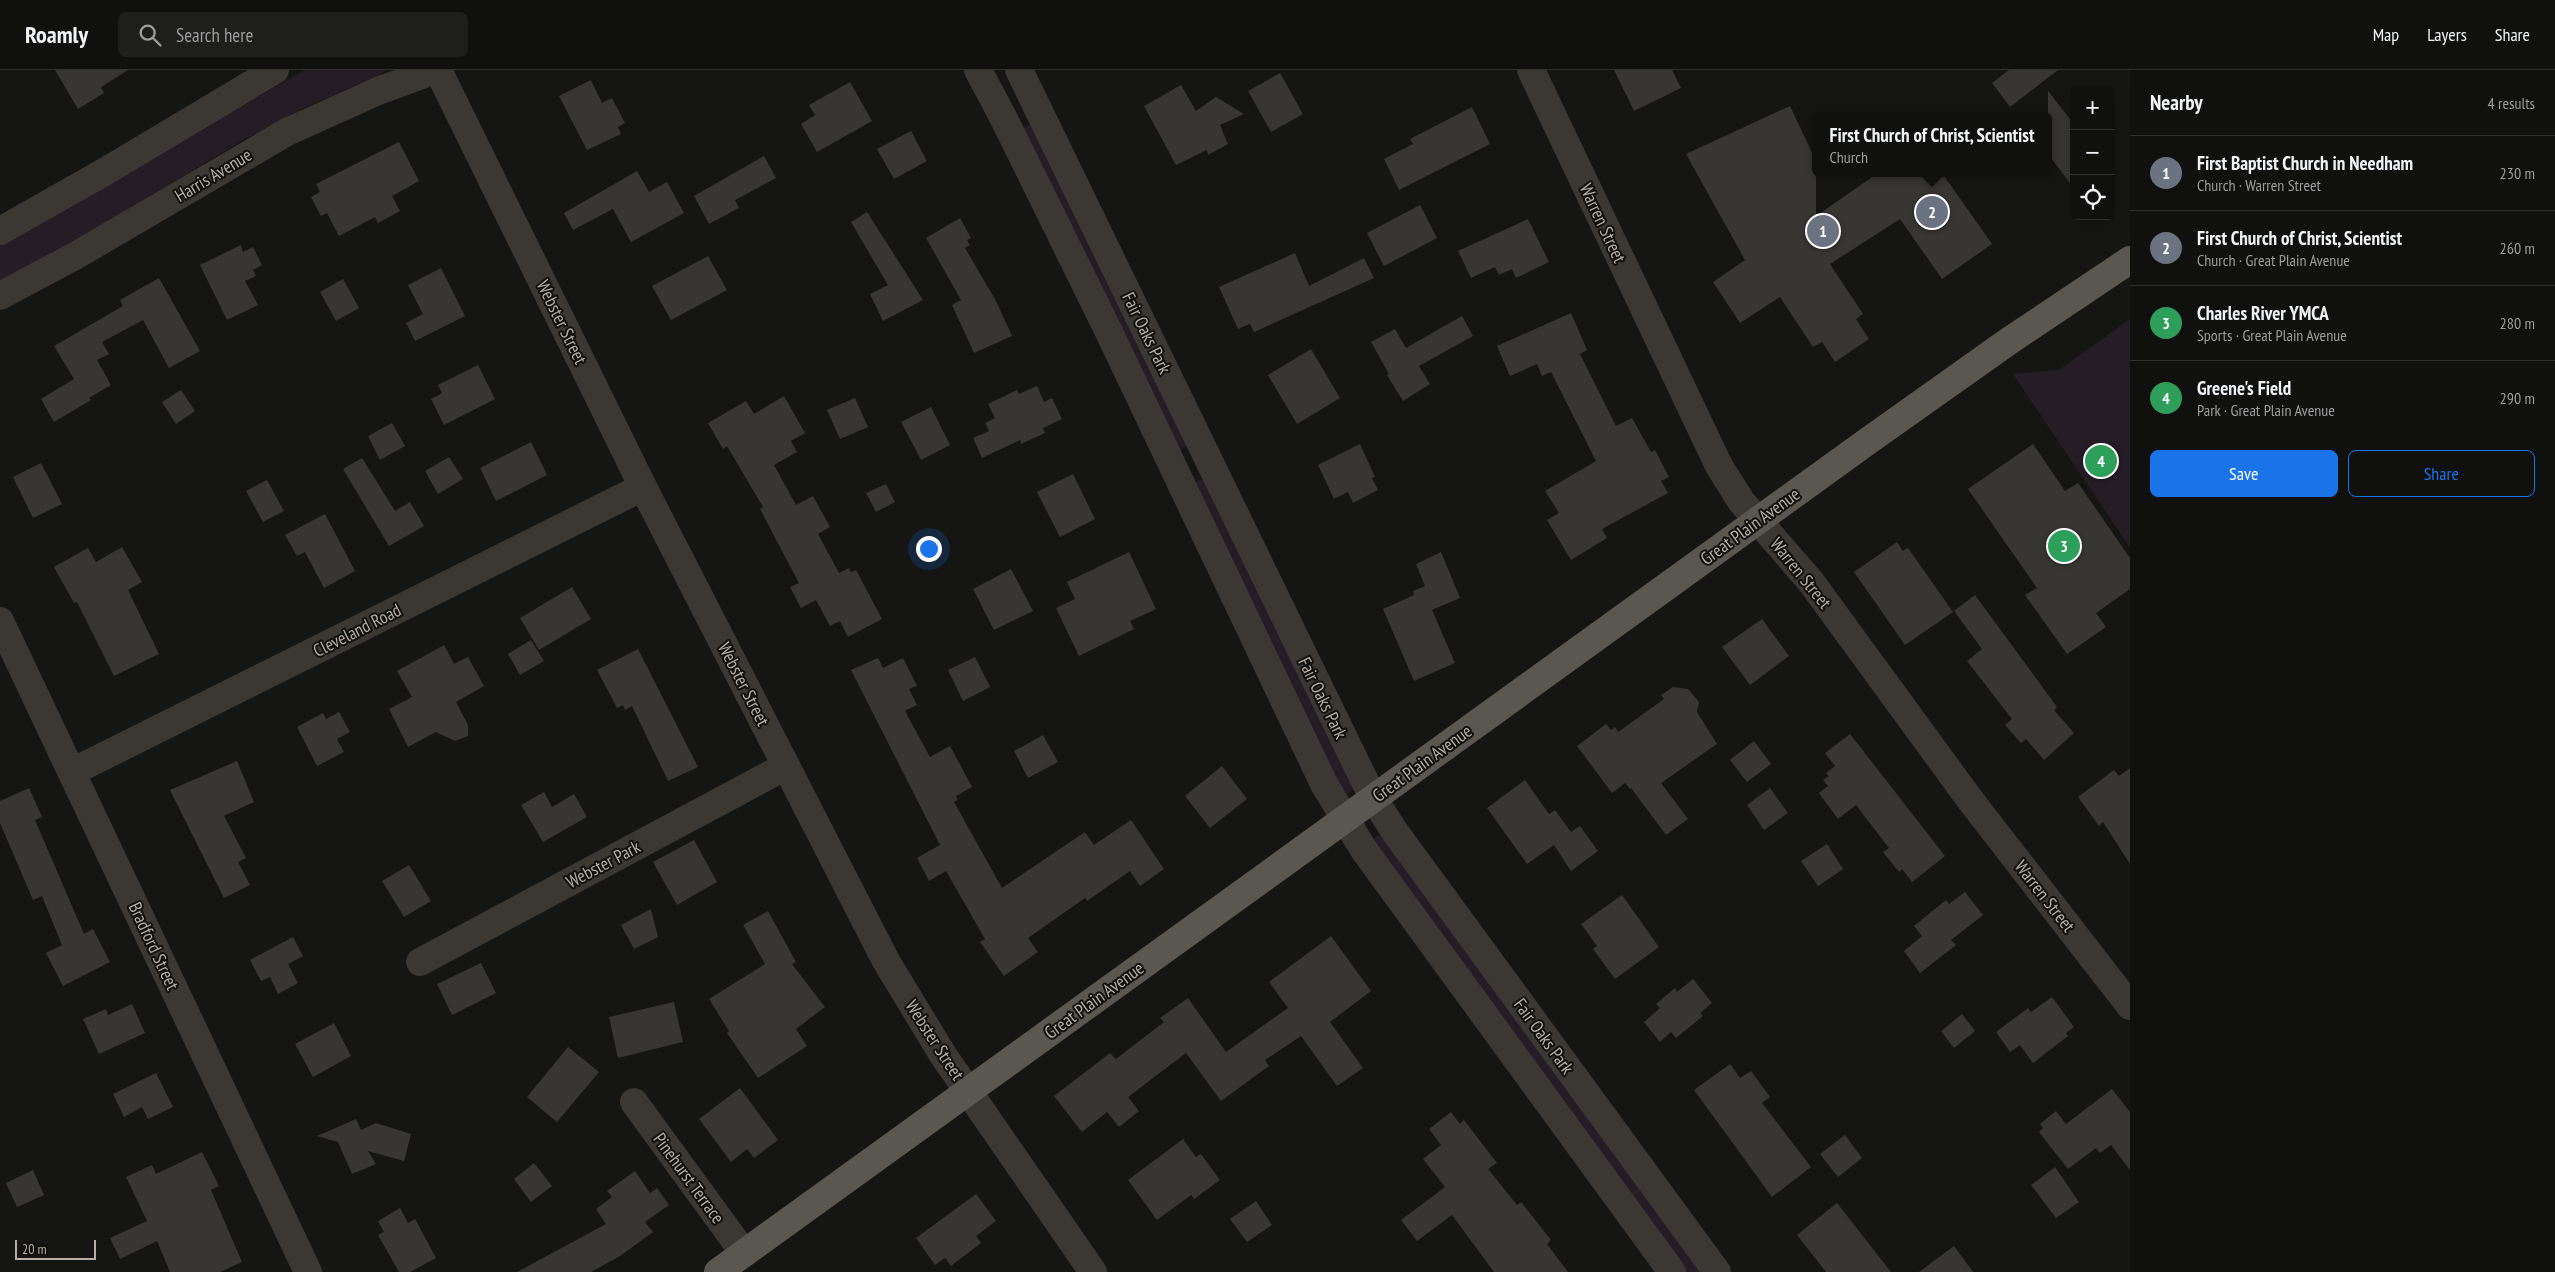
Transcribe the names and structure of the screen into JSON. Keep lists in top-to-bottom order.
{
  "streets": {
    "main road": ["Great Plain Avenue"],
    "street": [
      "Harris Avenue",
      "Warren Street",
      "Webster Street",
      "Fair Oaks Park",
      "Cleveland Road",
      "Webster Park",
      "Bradford Street",
      "Pinehurst Terrace"
    ]
  },
  "crossings": [
    ["Harris Avenue", "Webster Street"],
    ["Warren Street", "Great Plain Avenue"],
    ["Webster Street", "Great Plain Avenue"],
    ["Webster Street", "Cleveland Road"],
    ["Webster Street", "Webster Park"],
    ["Fair Oaks Park", "Great Plain Avenue"],
    ["Great Plain Avenue", "Pinehurst Terrace"],
    ["Cleveland Road", "Bradford Street"]
  ],
  "scale_bar": "20 m",
  "page": {
    "header": "Roamly",
    "search": "Search here",
    "nav": ["Map", "Layers", "Share"],
    "heading": ["Nearby", "4 results"],
    "map_buttons": ["+", "−"],
    "popup": ["First Church of Christ, Scientist", "Church"],
    "list": [
      {
        "mark": "1",
        "name": "First Baptist Church in Needham",
        "note": "Church · Warren Street",
        "value": "230 m"
      },
      {
        "mark": "2",
        "name": "First Church of Christ, Scientist",
        "note": "Church · Great Plain Avenue",
        "value": "260 m"
      },
      {
        "mark": "3",
        "name": "Charles River YMCA",
        "note": "Sports · Great Plain Avenue",
        "value": "280 m"
      },
      {
        "mark": "4",
        "name": "Greene's Field",
        "note": "Park · Great Plain Avenue",
        "value": "290 m"
      }
    ],
    "pins": [
      "2",
      "1",
      "4",
      "3"
    ],
    "buttons": ["Save", "Share"],
    "scale": "20 m"
  }
}
